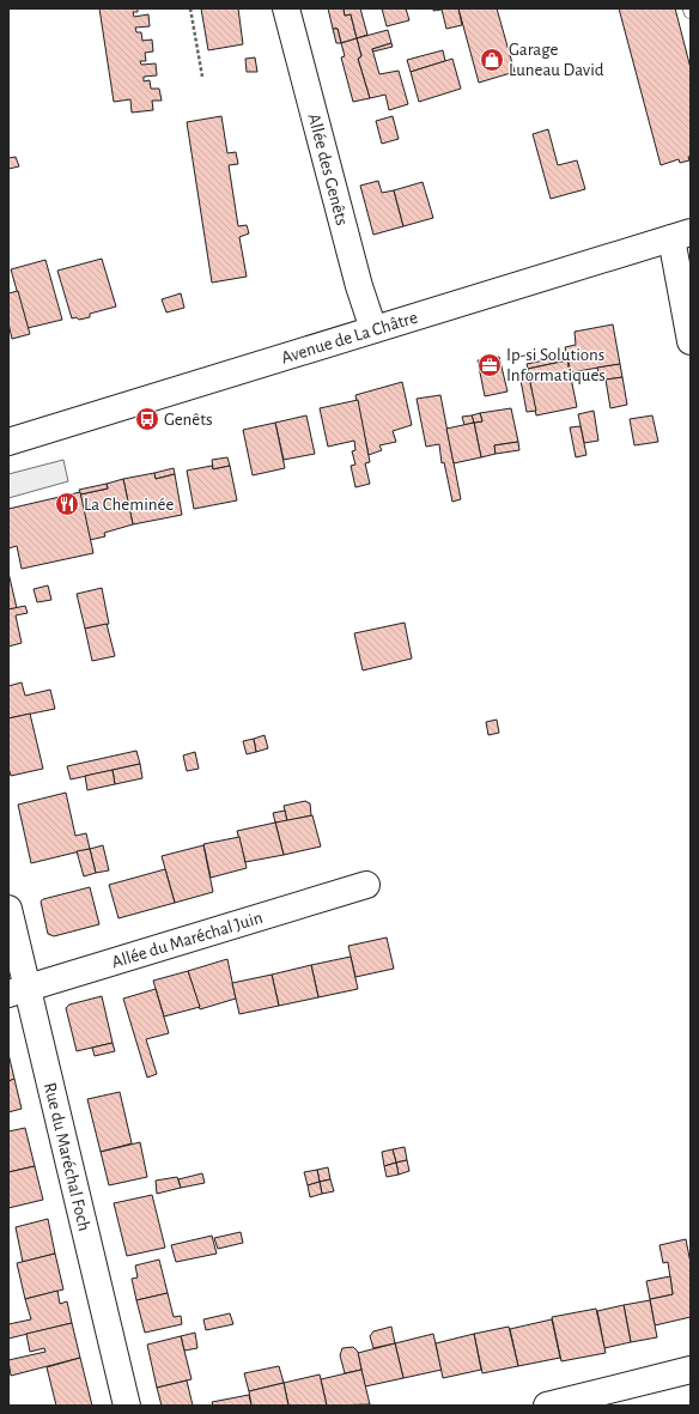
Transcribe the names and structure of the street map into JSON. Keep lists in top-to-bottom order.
{
  "streets": {
    "street": [
      "Allée des Genêts",
      "Avenue de La Châtre",
      "Allée du Maréchal Juin",
      "Rue du Maréchal Foch"
    ]
  },
  "crossings": [
    ["Allée des Genêts", "Avenue de La Châtre"],
    ["Allée du Maréchal Juin", "Rue du Maréchal Foch"]
  ],
  "places": {
    "shop": ["Garage Luneau David"],
    "office": ["Ip-si Solutions Informatiques"],
    "bus stop": ["Genêts"],
    "restaurant": ["La Cheminée"]
  }
}
